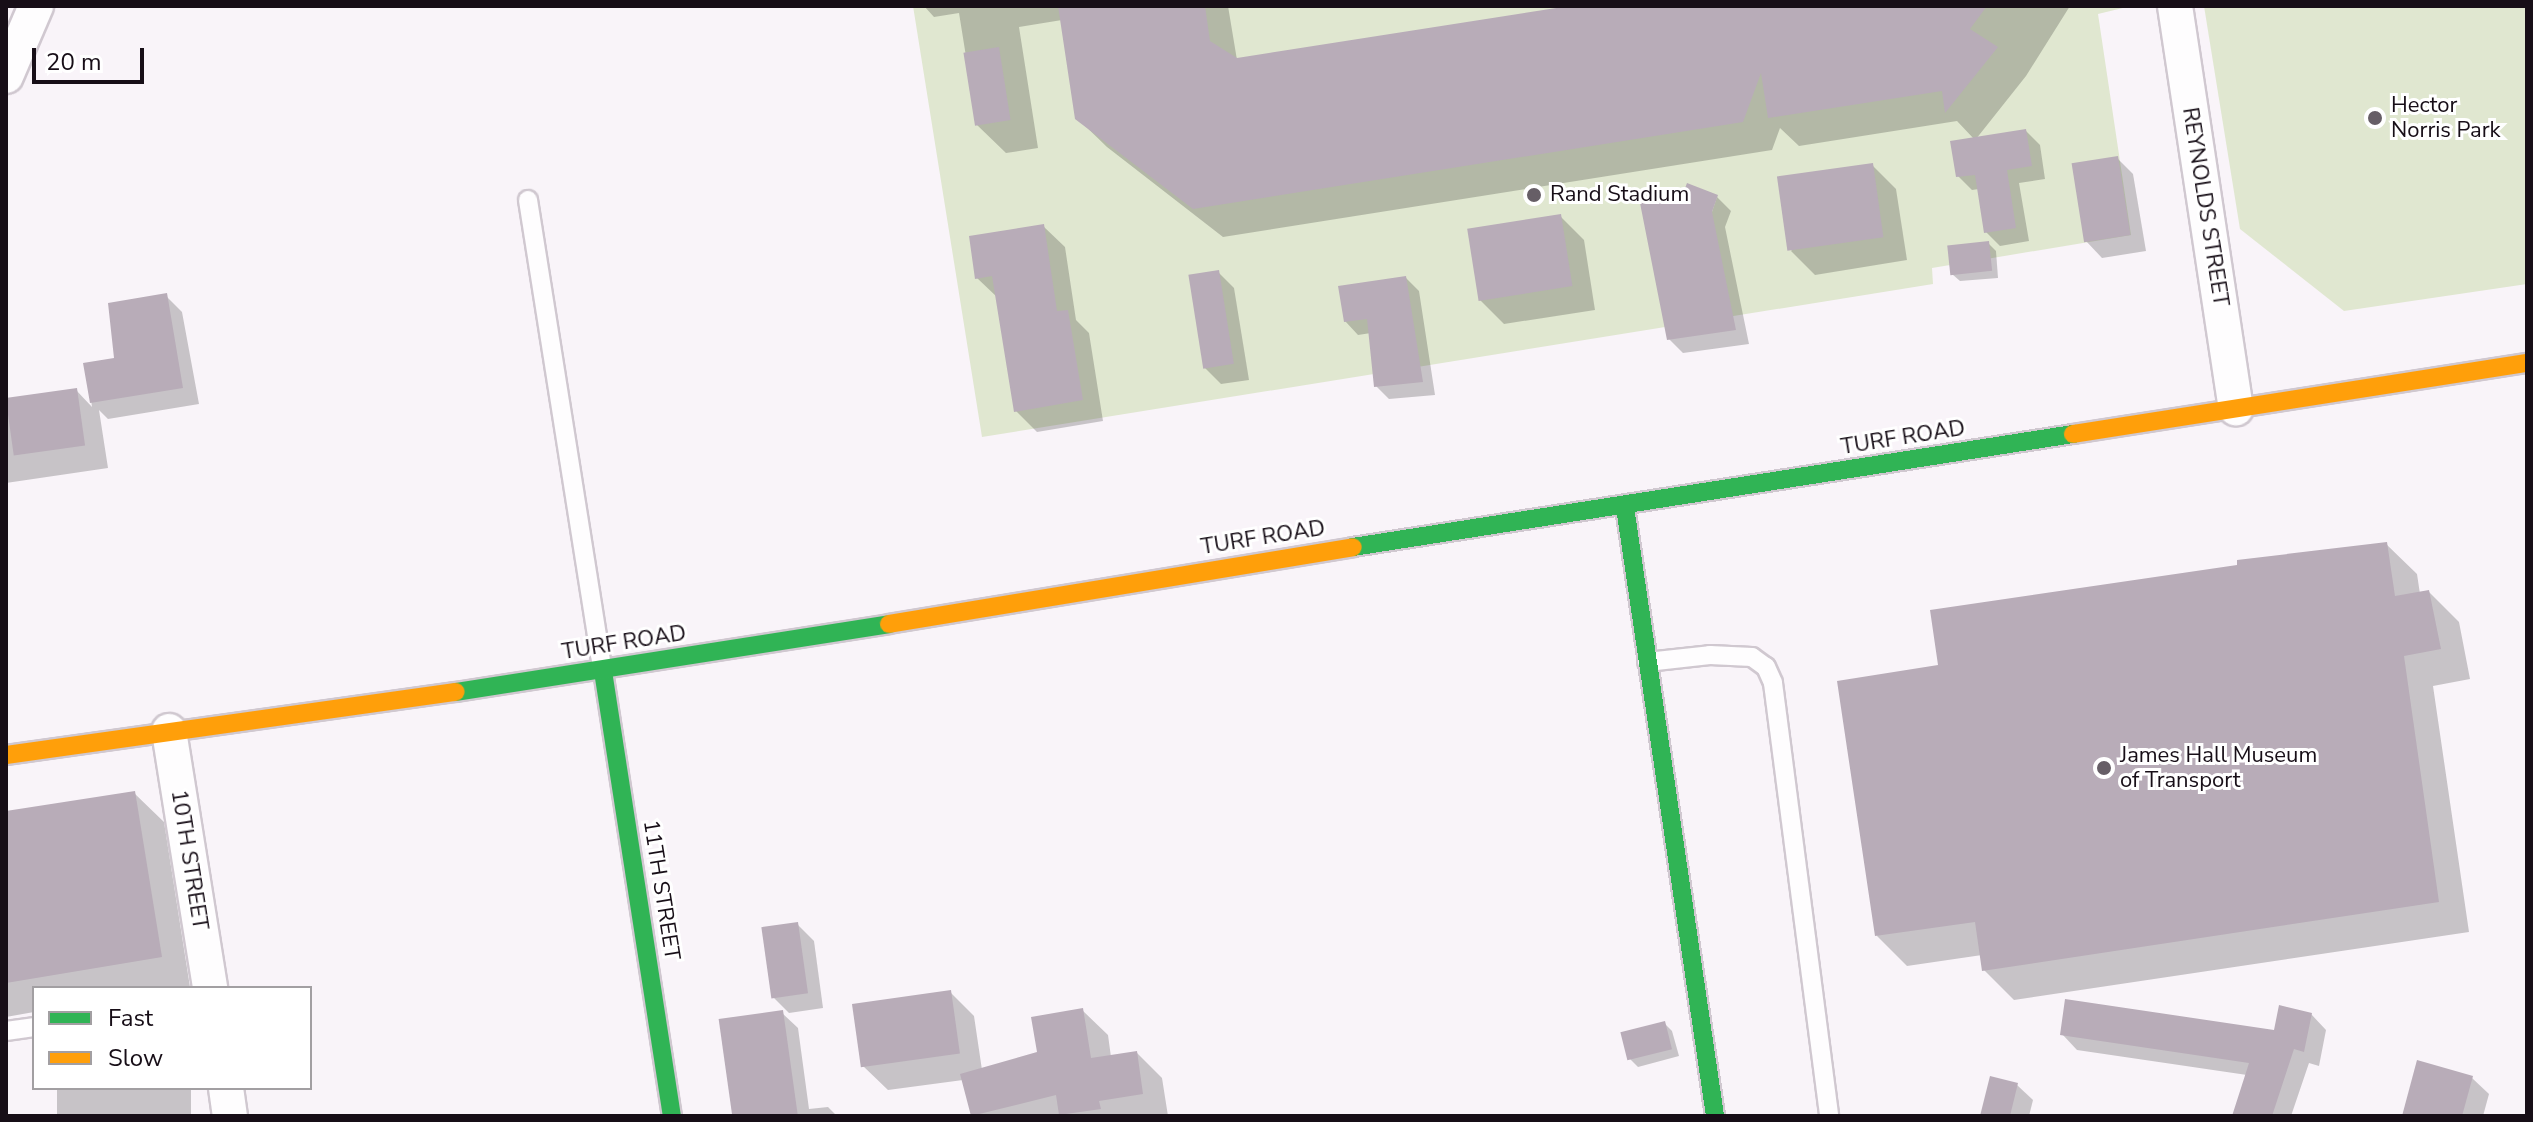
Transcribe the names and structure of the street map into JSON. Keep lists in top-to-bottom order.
{
  "streets": {
    "main road": ["TURF ROAD", "11TH STREET"],
    "street": ["REYNOLDS STREET", "10TH STREET"]
  },
  "crossings": [
    ["REYNOLDS STREET", "TURF ROAD"],
    ["TURF ROAD", "10TH STREET"],
    ["TURF ROAD", "11TH STREET"]
  ],
  "places": ["Hector Norris Park", "Rand Stadium", "James Hall Museum of Transport"],
  "legend": ["Fast", "Slow"],
  "scale_bar": "20 m"
}
